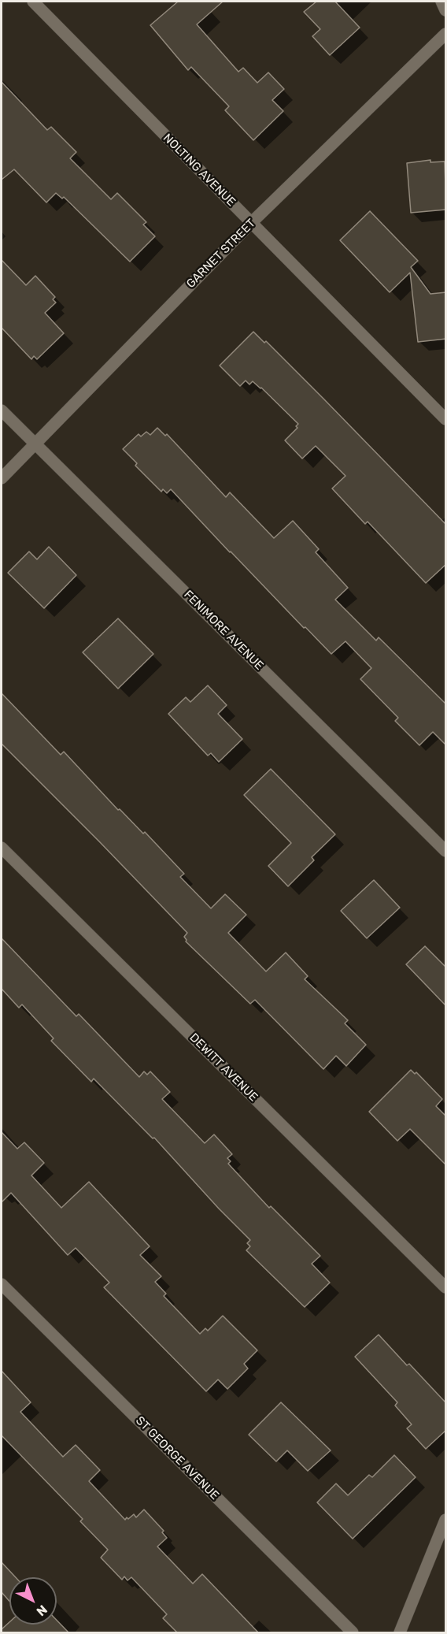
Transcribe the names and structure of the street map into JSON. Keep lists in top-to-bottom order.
{
  "streets": {
    "street": [
      "NOLTING AVENUE",
      "GARNET STREET",
      "FENIMORE AVENUE",
      "DEWITT AVENUE",
      "ST GEORGE AVENUE"
    ]
  },
  "crossings": [
    ["NOLTING AVENUE", "GARNET STREET"],
    ["GARNET STREET", "FENIMORE AVENUE"]
  ],
  "north": "bottom right"
}
